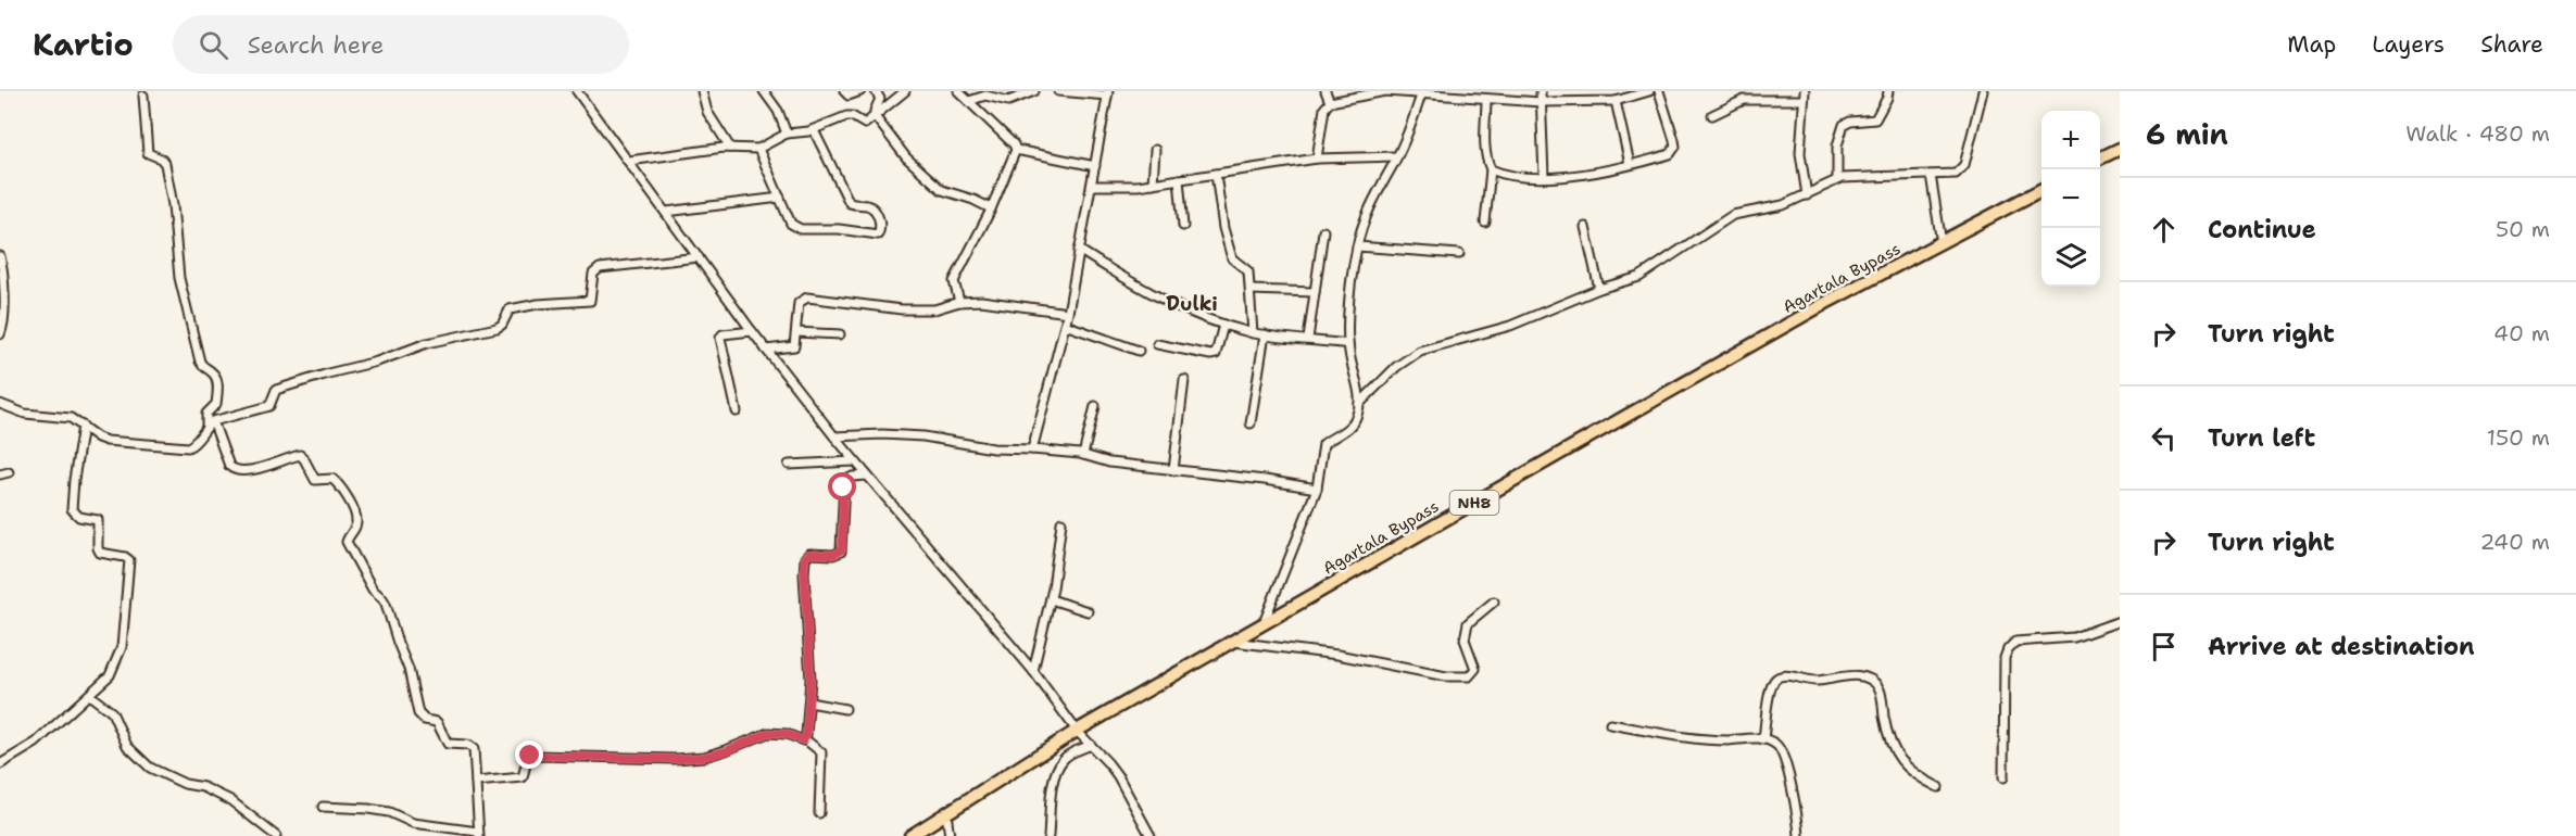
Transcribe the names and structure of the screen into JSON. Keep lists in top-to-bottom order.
{
  "streets": {
    "highway": ["Agartala Bypass", "NH8"]
  },
  "districts": ["Dulki"],
  "page": {
    "header": "Kartio",
    "search": "Search here",
    "nav": ["Map", "Layers", "Share"],
    "heading": ["6 min", "Walk · 480 m"],
    "map_buttons": ["+", "−"],
    "list": [
      ["Continue", "50 m"],
      ["Turn right", "40 m"],
      ["Turn left", "150 m"],
      ["Turn right", "240 m"],
      "Arrive at destination"
    ]
  }
}
